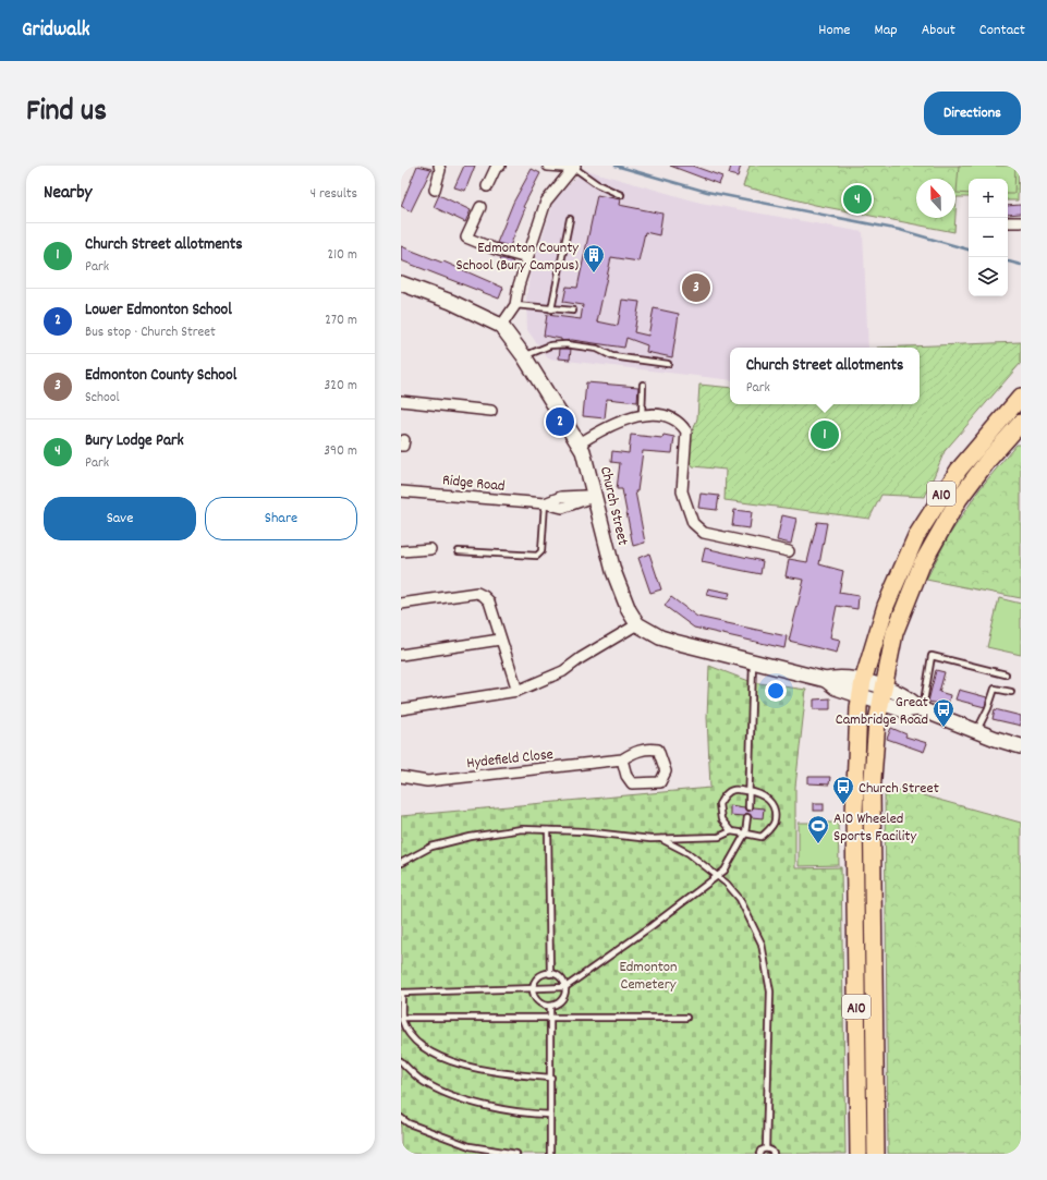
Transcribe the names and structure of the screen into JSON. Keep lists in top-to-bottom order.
{
  "streets": {
    "highway": ["A10"],
    "main road": ["Church Street"],
    "street": ["Ridge Road", "Hydefield Close"]
  },
  "crossings": [
    ["Ridge Road", "Church Street"]
  ],
  "parks": ["Edmonton Cemetery"],
  "places": {
    "building": ["Edmonton County School (Bury Campus)"],
    "bus stop": ["Great Cambridge Road", "Church Street"],
    "sports": ["A10 Wheeled Sports Facility"]
  },
  "north": "top",
  "page": {
    "header": "Gridwalk",
    "nav": [
      "Home",
      "Map",
      "About",
      "Contact"
    ],
    "title": "Find us",
    "buttons": [
      "Directions",
      ["Save", "Share"]
    ],
    "heading": ["Nearby", "4 results"],
    "map_buttons": ["+", "−"],
    "pins": [
      "4",
      "3",
      "2",
      "1"
    ],
    "list": [
      {
        "mark": "1",
        "name": "Church Street allotments",
        "note": "Park",
        "value": "210 m"
      },
      {
        "mark": "2",
        "name": "Lower Edmonton School",
        "note": "Bus stop · Church Street",
        "value": "270 m"
      },
      {
        "mark": "3",
        "name": "Edmonton County School",
        "note": "School",
        "value": "320 m"
      },
      {
        "mark": "4",
        "name": "Bury Lodge Park",
        "note": "Park",
        "value": "390 m"
      }
    ],
    "popup": ["Church Street allotments", "Park"]
  }
}
